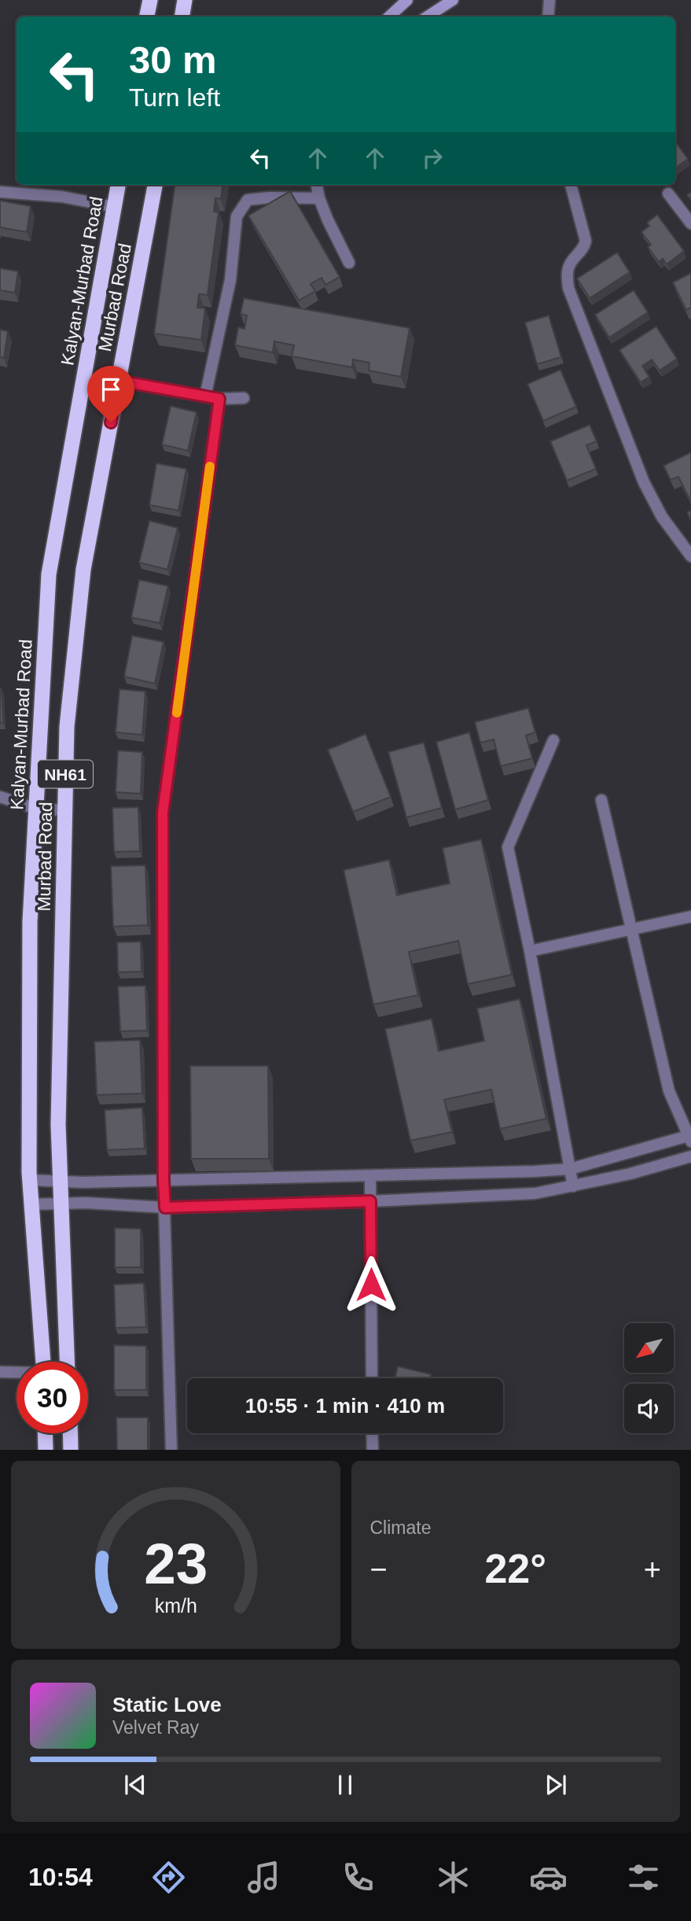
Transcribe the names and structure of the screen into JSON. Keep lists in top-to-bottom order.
{
  "streets": {
    "highway": ["Kalyan-Murbad Road", "Murbad Road", "NH61"]
  },
  "north": "bottom left",
  "page": {
    "turn": ["30 m", "Turn left"],
    "limit": "30",
    "trip": "10:55 · 1 min · 410 m",
    "tile": "Climate",
    "heat": ["−", "22°", "+"],
    "song": ["Static Love", "Velvet Ray"],
    "tabs": "10:54",
    "gauge": ["23", "km/h"]
  }
}
